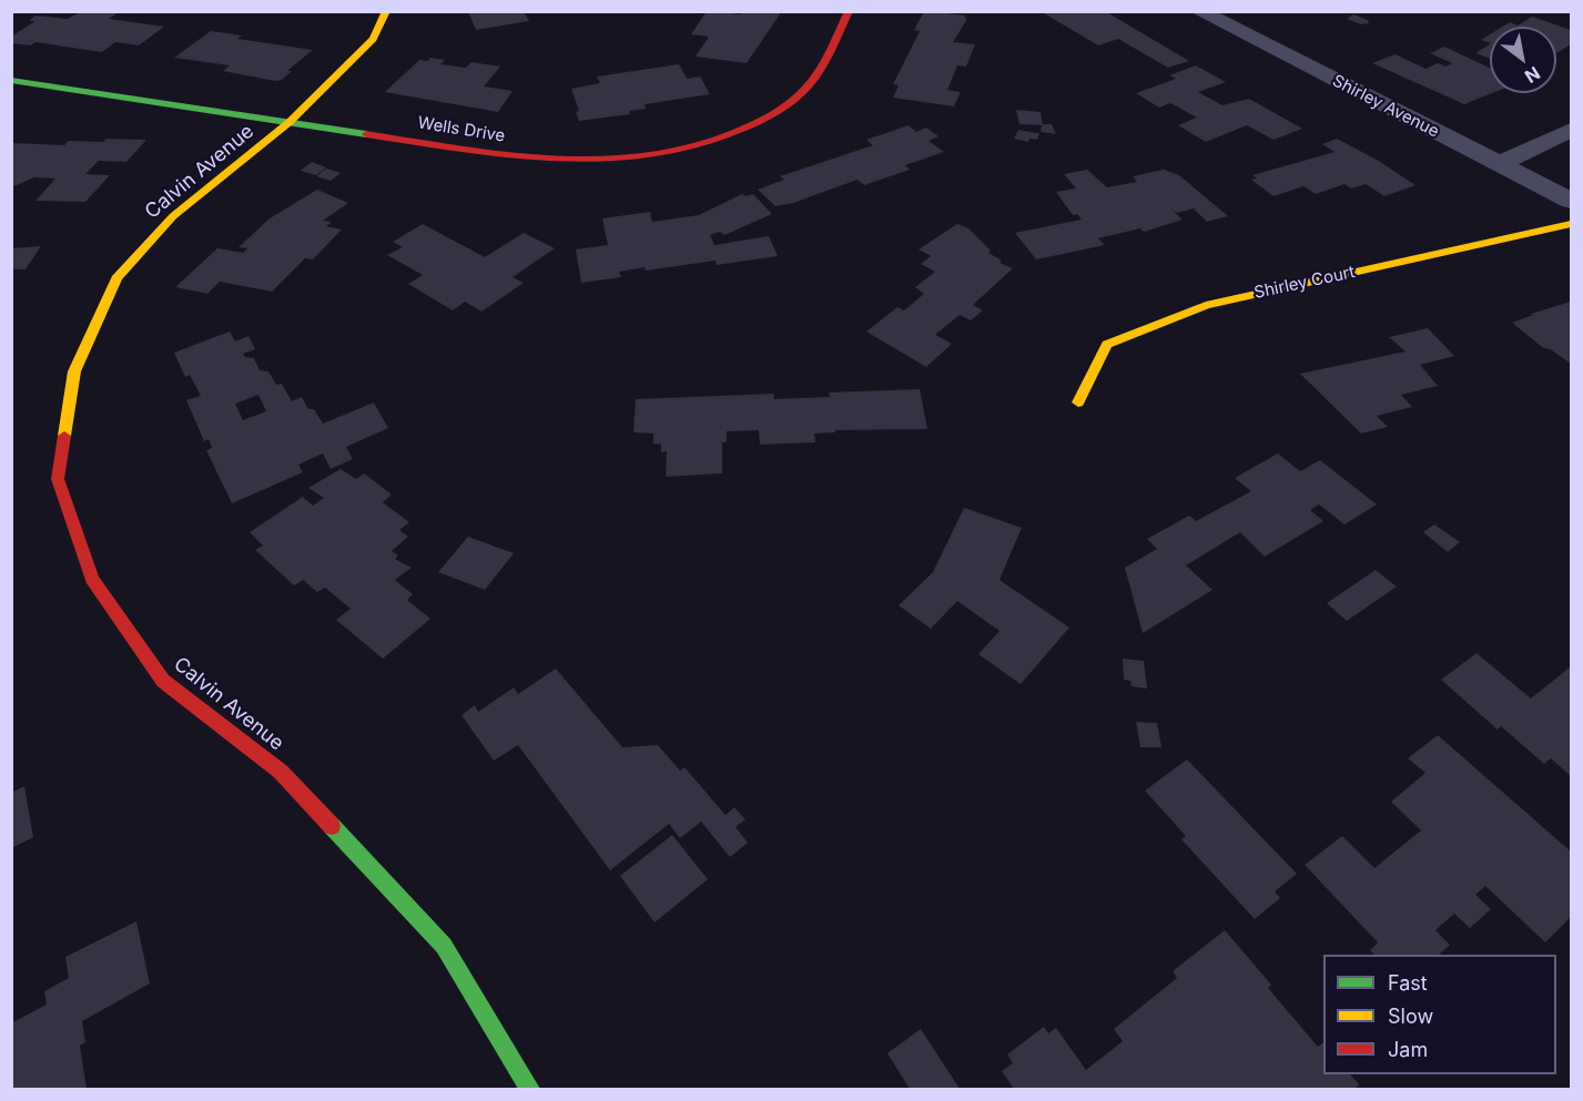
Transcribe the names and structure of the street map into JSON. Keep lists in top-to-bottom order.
{
  "streets": {
    "street": [
      "Shirley Avenue",
      "Wells Drive",
      "Calvin Avenue",
      "Shirley Court"
    ]
  },
  "crossings": [
    ["Wells Drive", "Calvin Avenue"]
  ],
  "legend": ["Fast", "Slow", "Jam"],
  "north": "bottom right"
}
